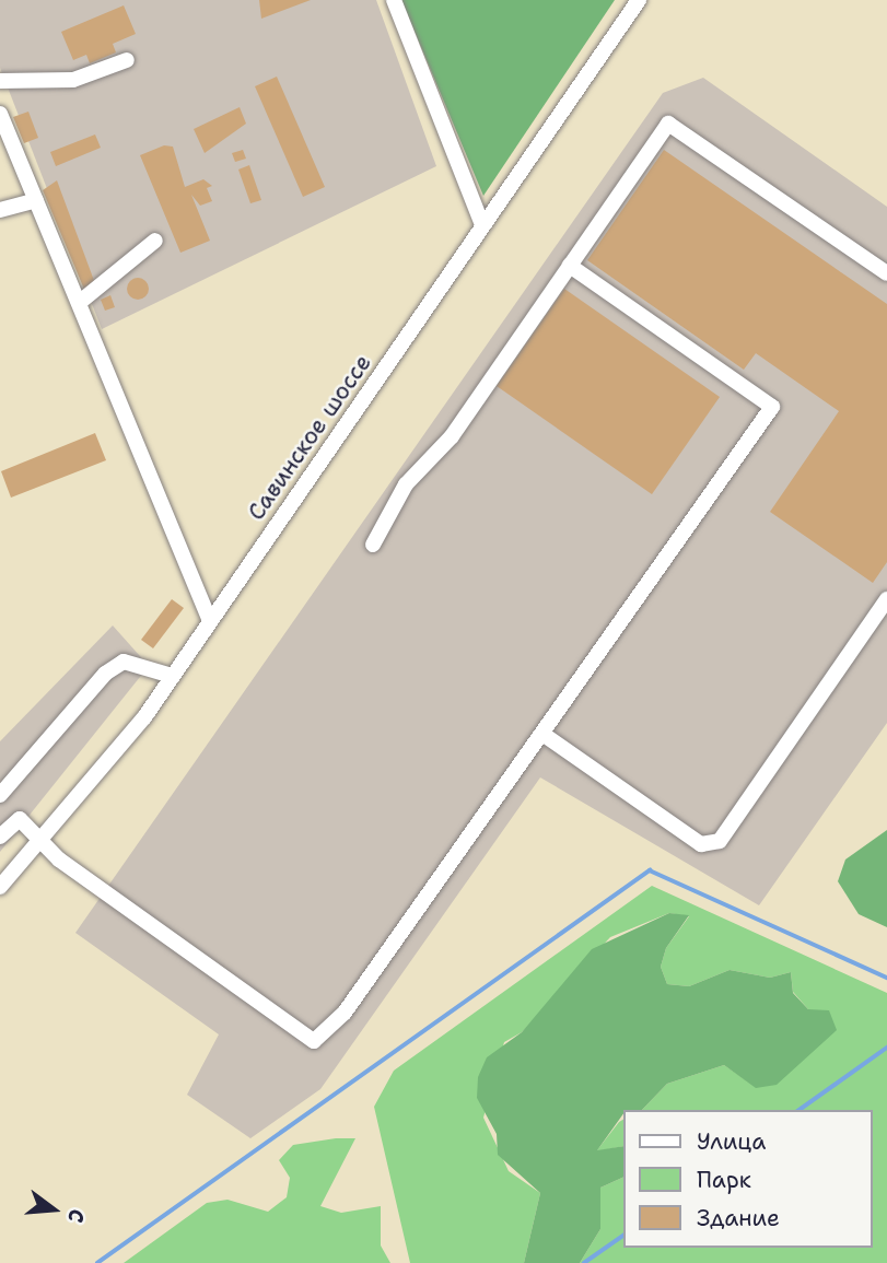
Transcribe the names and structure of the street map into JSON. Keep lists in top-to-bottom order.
{
  "streets": {
    "street": ["Савинское шоссе"]
  },
  "legend": ["Улица", "Парк", "Здание"],
  "north": "right"
}
